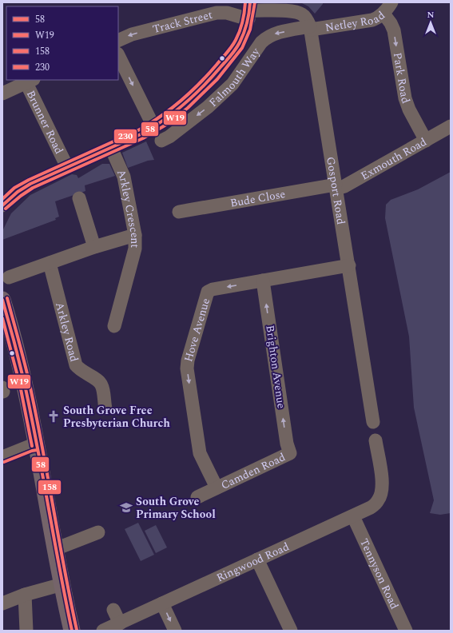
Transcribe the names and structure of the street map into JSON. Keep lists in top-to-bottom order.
{
  "streets": {
    "street": [
      "Netley Road",
      "Track Street",
      "Falmouth Way",
      "Park Road",
      "Brunner Road",
      "Exmouth Road",
      "Gosport Road",
      "Bude Close",
      "Arkley Crescent",
      "Hove Avenue",
      "Arkley Road",
      "Brighton Avenue",
      "Camden Road",
      "Ringwood Road",
      "Tennyson Road"
    ]
  },
  "crossings": [
    ["Netley Road", "Falmouth Way"],
    ["Netley Road", "Park Road"],
    ["Netley Road", "Gosport Road"],
    ["Track Street", "Gosport Road"],
    ["Falmouth Way", "Gosport Road"],
    ["Park Road", "Exmouth Road"],
    ["Exmouth Road", "Gosport Road"],
    ["Exmouth Road", "Bude Close"],
    ["Gosport Road", "Bude Close"],
    ["Gosport Road", "Hove Avenue"],
    ["Hove Avenue", "Brighton Avenue"],
    ["Hove Avenue", "Camden Road"],
    ["Brighton Avenue", "Camden Road"],
    ["Ringwood Road", "Tennyson Road"]
  ],
  "one_way": [
    "Track Street",
    "Park Road",
    "Hove Avenue",
    "Brighton Avenue"
  ],
  "places": {
    "church": ["South Grove Free Presbyterian Church"],
    "school or university": ["South Grove Primary School"]
  },
  "lines": [
    "transit line 58",
    "transit line W19",
    "transit line 230",
    "transit line 158"
  ],
  "legend": [
    "58",
    "W19",
    "158",
    "230"
  ],
  "north": "top"
}
